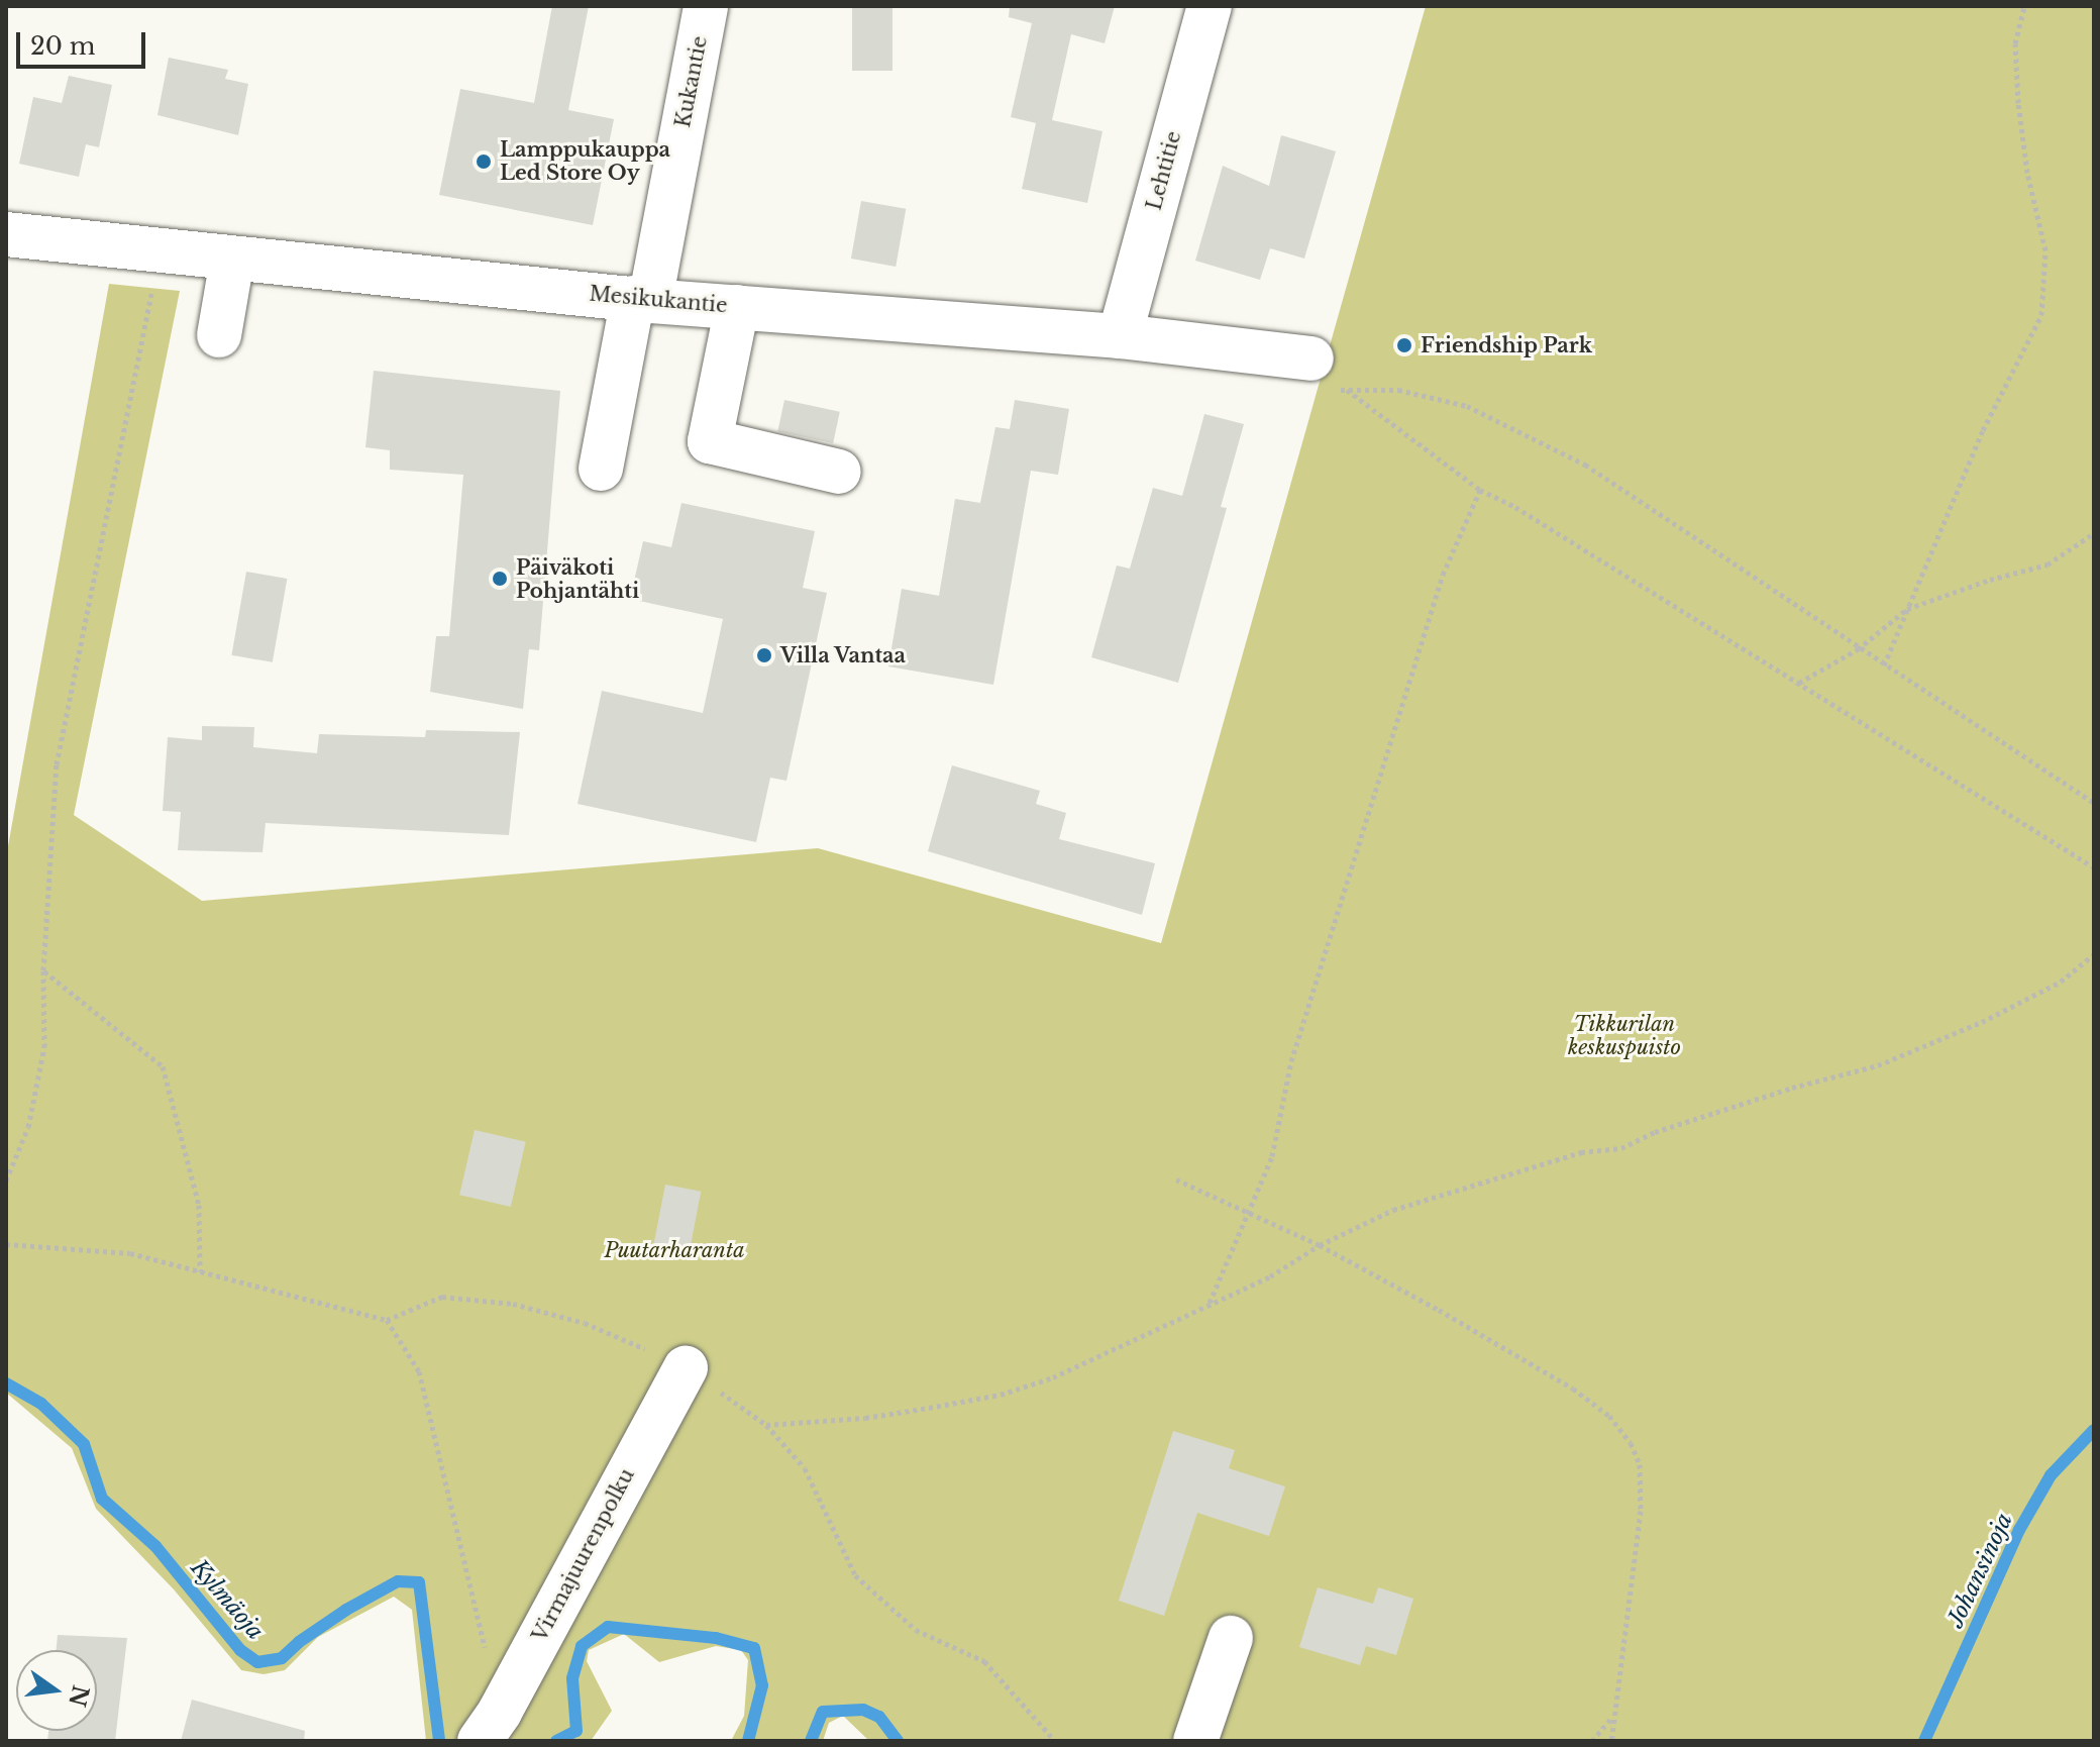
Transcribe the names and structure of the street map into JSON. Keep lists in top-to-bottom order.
{
  "streets": {
    "street": [
      "Kukantie",
      "Lehtitie",
      "Mesikukantie",
      "Virmajuurenpolku"
    ]
  },
  "crossings": [
    ["Kukantie", "Mesikukantie"],
    ["Lehtitie", "Mesikukantie"]
  ],
  "water": ["Johansinoja", "Kylmäoja"],
  "parks": ["Tikkurilan keskuspuisto", "Puutarharanta"],
  "places": [
    "Lamppukauppa Led Store Oy",
    "Friendship Park",
    "Päiväkoti Pohjantähti",
    "Villa Vantaa"
  ],
  "scale_bar": "20 m",
  "north": "right"
}
